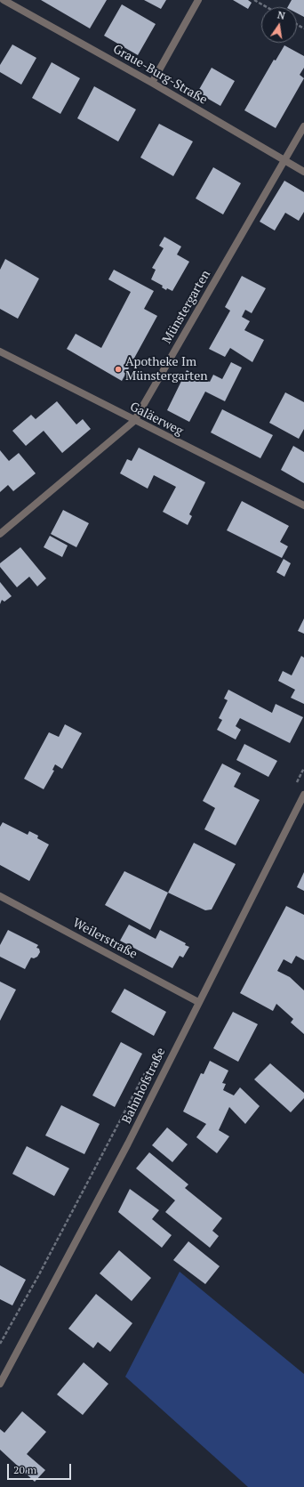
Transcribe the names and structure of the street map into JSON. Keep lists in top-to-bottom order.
{
  "streets": {
    "street": [
      "Graue-Burg-Straße",
      "Münstergarten",
      "Galäerweg",
      "Weilerstraße",
      "Bahnhofstraße"
    ]
  },
  "crossings": [
    ["Graue-Burg-Straße", "Münstergarten"],
    ["Münstergarten", "Galäerweg"],
    ["Weilerstraße", "Bahnhofstraße"]
  ],
  "places": ["Apotheke Im Münstergarten"],
  "scale_bar": "20 m",
  "north": "top"
}
